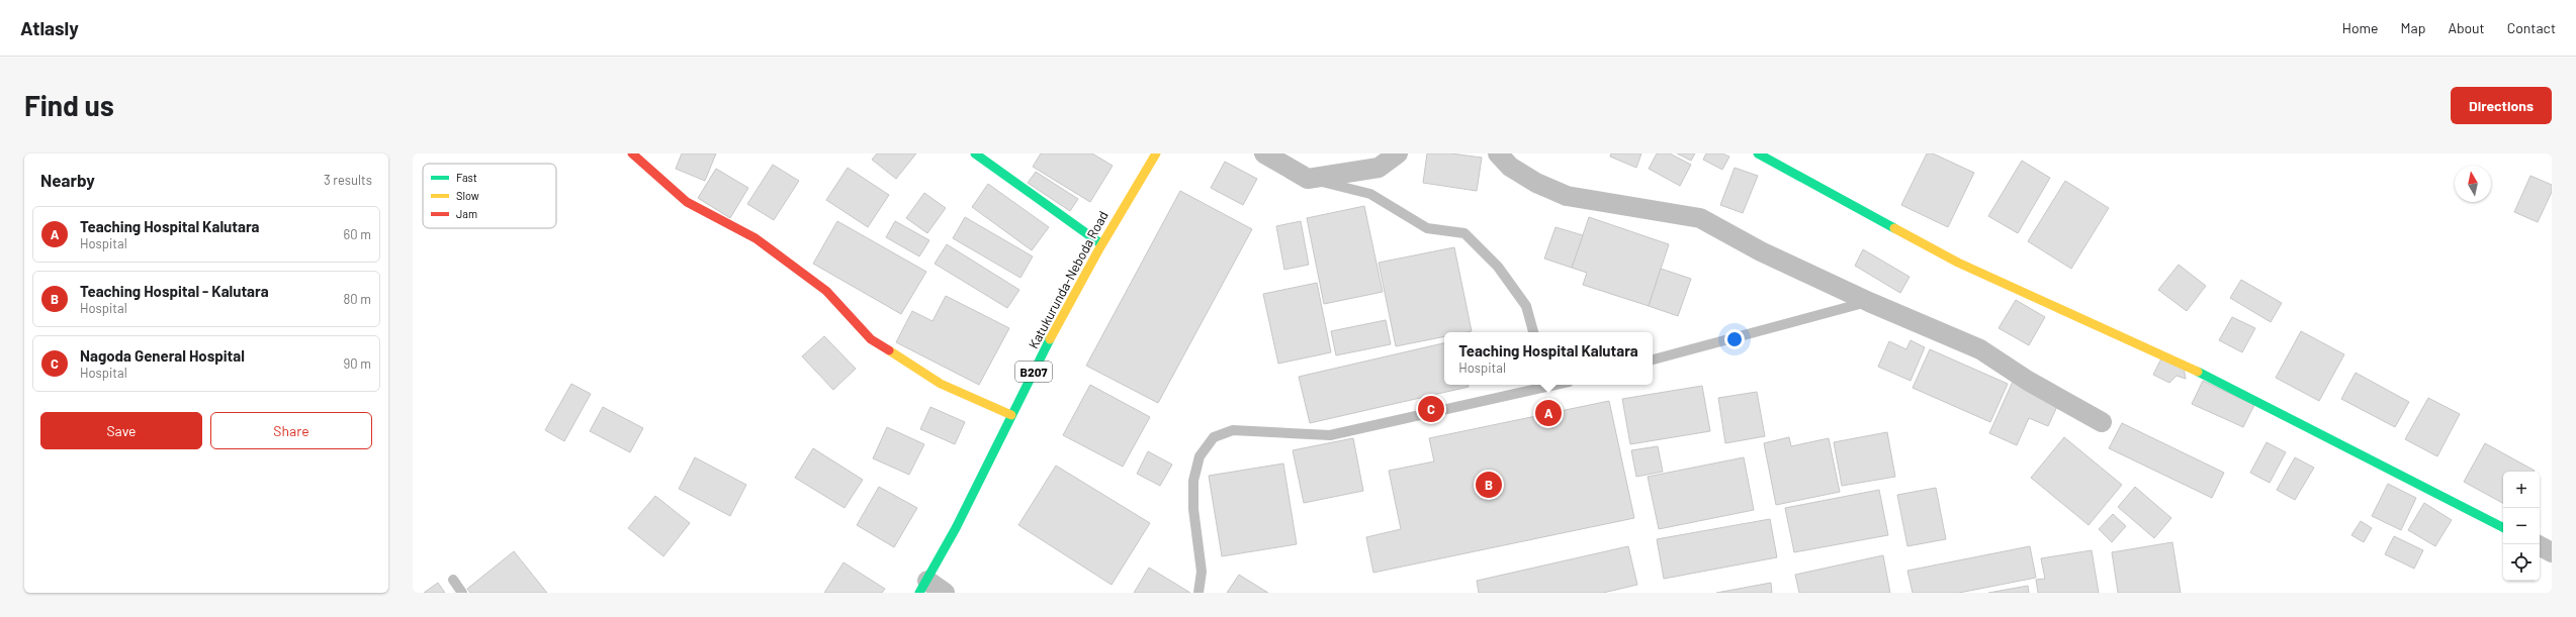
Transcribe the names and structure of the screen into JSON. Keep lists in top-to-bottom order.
{
  "streets": {
    "street": ["Katukurunda-Neboda Road", "B207"]
  },
  "legend": ["Fast", "Slow", "Jam"],
  "north": "top",
  "page": {
    "header": "Atlasly",
    "nav": [
      "Home",
      "Map",
      "About",
      "Contact"
    ],
    "buttons": [
      "Directions",
      ["Save", "Share"]
    ],
    "title": "Find us",
    "heading": ["Nearby", "3 results"],
    "list": [
      {
        "mark": "A",
        "name": "Teaching Hospital Kalutara",
        "note": "Hospital",
        "value": "60 m"
      },
      {
        "mark": "B",
        "name": "Teaching Hospital - Kalutara",
        "note": "Hospital",
        "value": "80 m"
      },
      {
        "mark": "C",
        "name": "Nagoda General Hospital",
        "note": "Hospital",
        "value": "90 m"
      }
    ],
    "popup": ["Teaching Hospital Kalutara", "Hospital"],
    "pins": ["C", "A", "B"],
    "map_buttons": ["+", "−"]
  }
}
